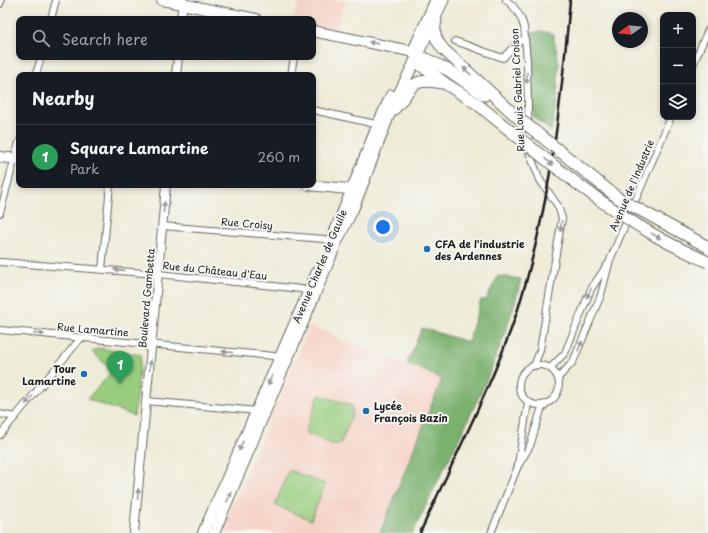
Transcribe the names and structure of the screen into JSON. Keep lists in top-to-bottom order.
{
  "streets": {
    "main road": ["Avenue Charles de Gaulle"],
    "street": [
      "Rue Louis Gabriel Croison",
      "Avenue de l'Industrie",
      "Rue Croisy",
      "Rue du Château d'Eau",
      "Boulevard Gambetta",
      "Rue Lamartine"
    ]
  },
  "crossings": [
    ["Rue Louis Gabriel Croison", "Avenue de l'Industrie"],
    ["Rue Croisy", "Avenue Charles de Gaulle"],
    ["Rue Croisy", "Boulevard Gambetta"],
    ["Avenue Charles de Gaulle", "Rue du Château d'Eau"],
    ["Avenue Charles de Gaulle", "Rue Lamartine"],
    ["Rue du Château d'Eau", "Boulevard Gambetta"],
    ["Boulevard Gambetta", "Rue Lamartine"]
  ],
  "one_way": ["Rue Louis Gabriel Croison", "Boulevard Gambetta"],
  "places": ["CFA de l'industrie des Ardennes", "Tour Lamartine", "Lycée François Bazin"],
  "north": "left",
  "page": {
    "map_buttons": ["+", "−"],
    "search": "Search here",
    "heading": "Nearby",
    "list": [
      {
        "mark": "1",
        "name": "Square Lamartine",
        "note": "Park",
        "value": "260 m"
      }
    ],
    "pins": "1"
  }
}
